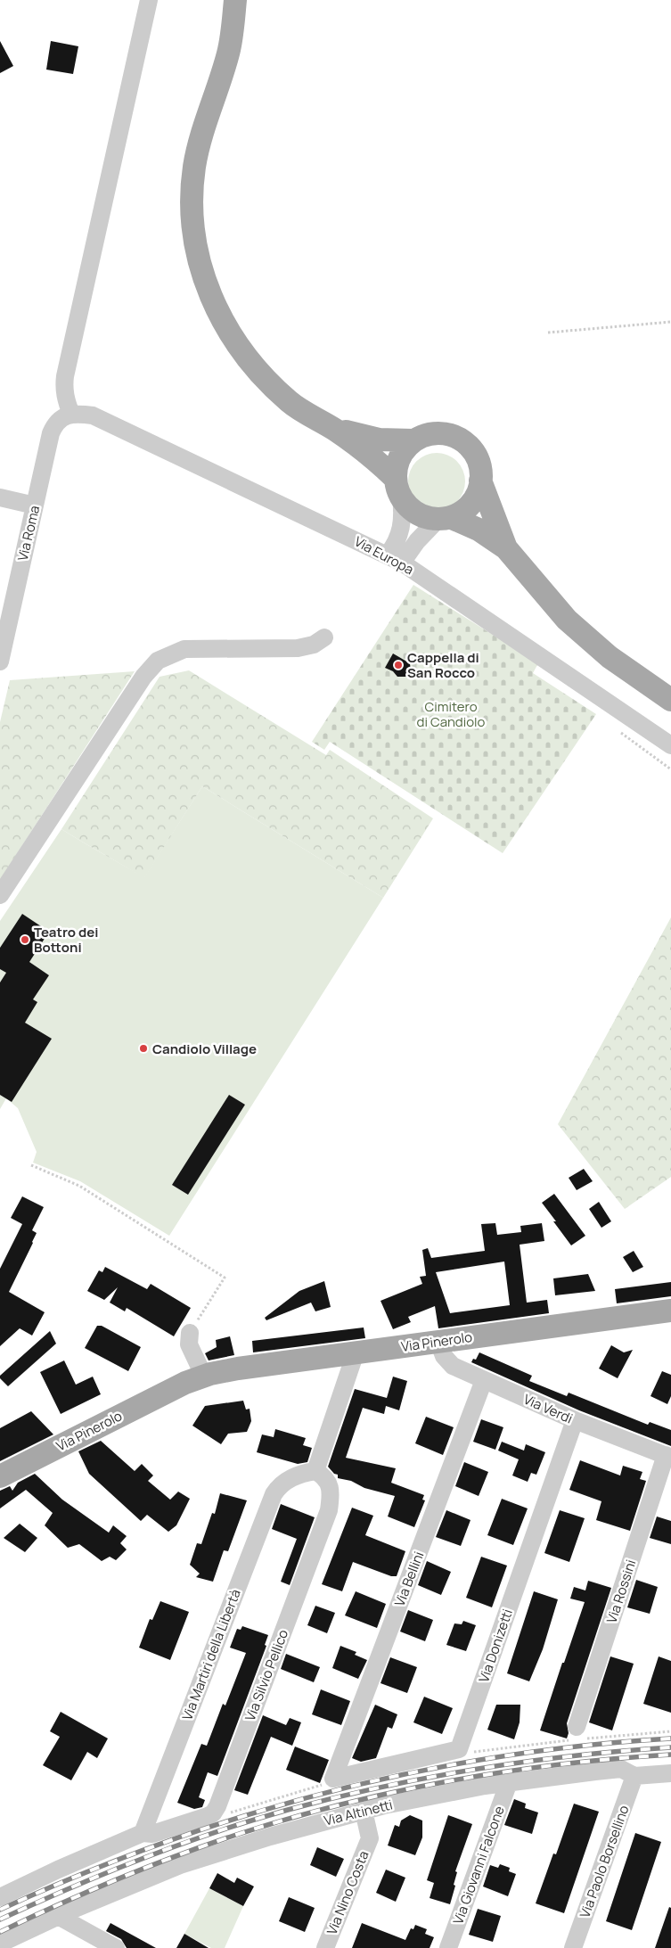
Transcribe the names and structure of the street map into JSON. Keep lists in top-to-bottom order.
{
  "streets": {
    "main road": ["Via Pinerolo"],
    "street": [
      "Via Roma",
      "Via Europa",
      "Via Verdi",
      "Via Bellini",
      "Via Rossini",
      "Via Donizetti",
      "Via Martiri della Libertà",
      "Via Silvio Pellico",
      "Via Altinetti",
      "Via Paolo Borsellino",
      "Via Giovanni Falcone",
      "Via Nino Costa"
    ]
  },
  "crossings": [
    ["Via Roma", "Via Europa"],
    ["Via Pinerolo", "Via Verdi"],
    ["Via Verdi", "Via Bellini"],
    ["Via Verdi", "Via Rossini"],
    ["Via Verdi", "Via Donizetti"],
    ["Via Martiri della Libertà", "Via Silvio Pellico"],
    ["Via Altinetti", "Via Paolo Borsellino"],
    ["Via Altinetti", "Via Giovanni Falcone"],
    ["Via Altinetti", "Via Nino Costa"]
  ],
  "parks": ["Cimitero di Candiolo"],
  "places": ["Cappella di San Rocco", "Teatro dei Bottoni", "Candiolo Village"]
}
